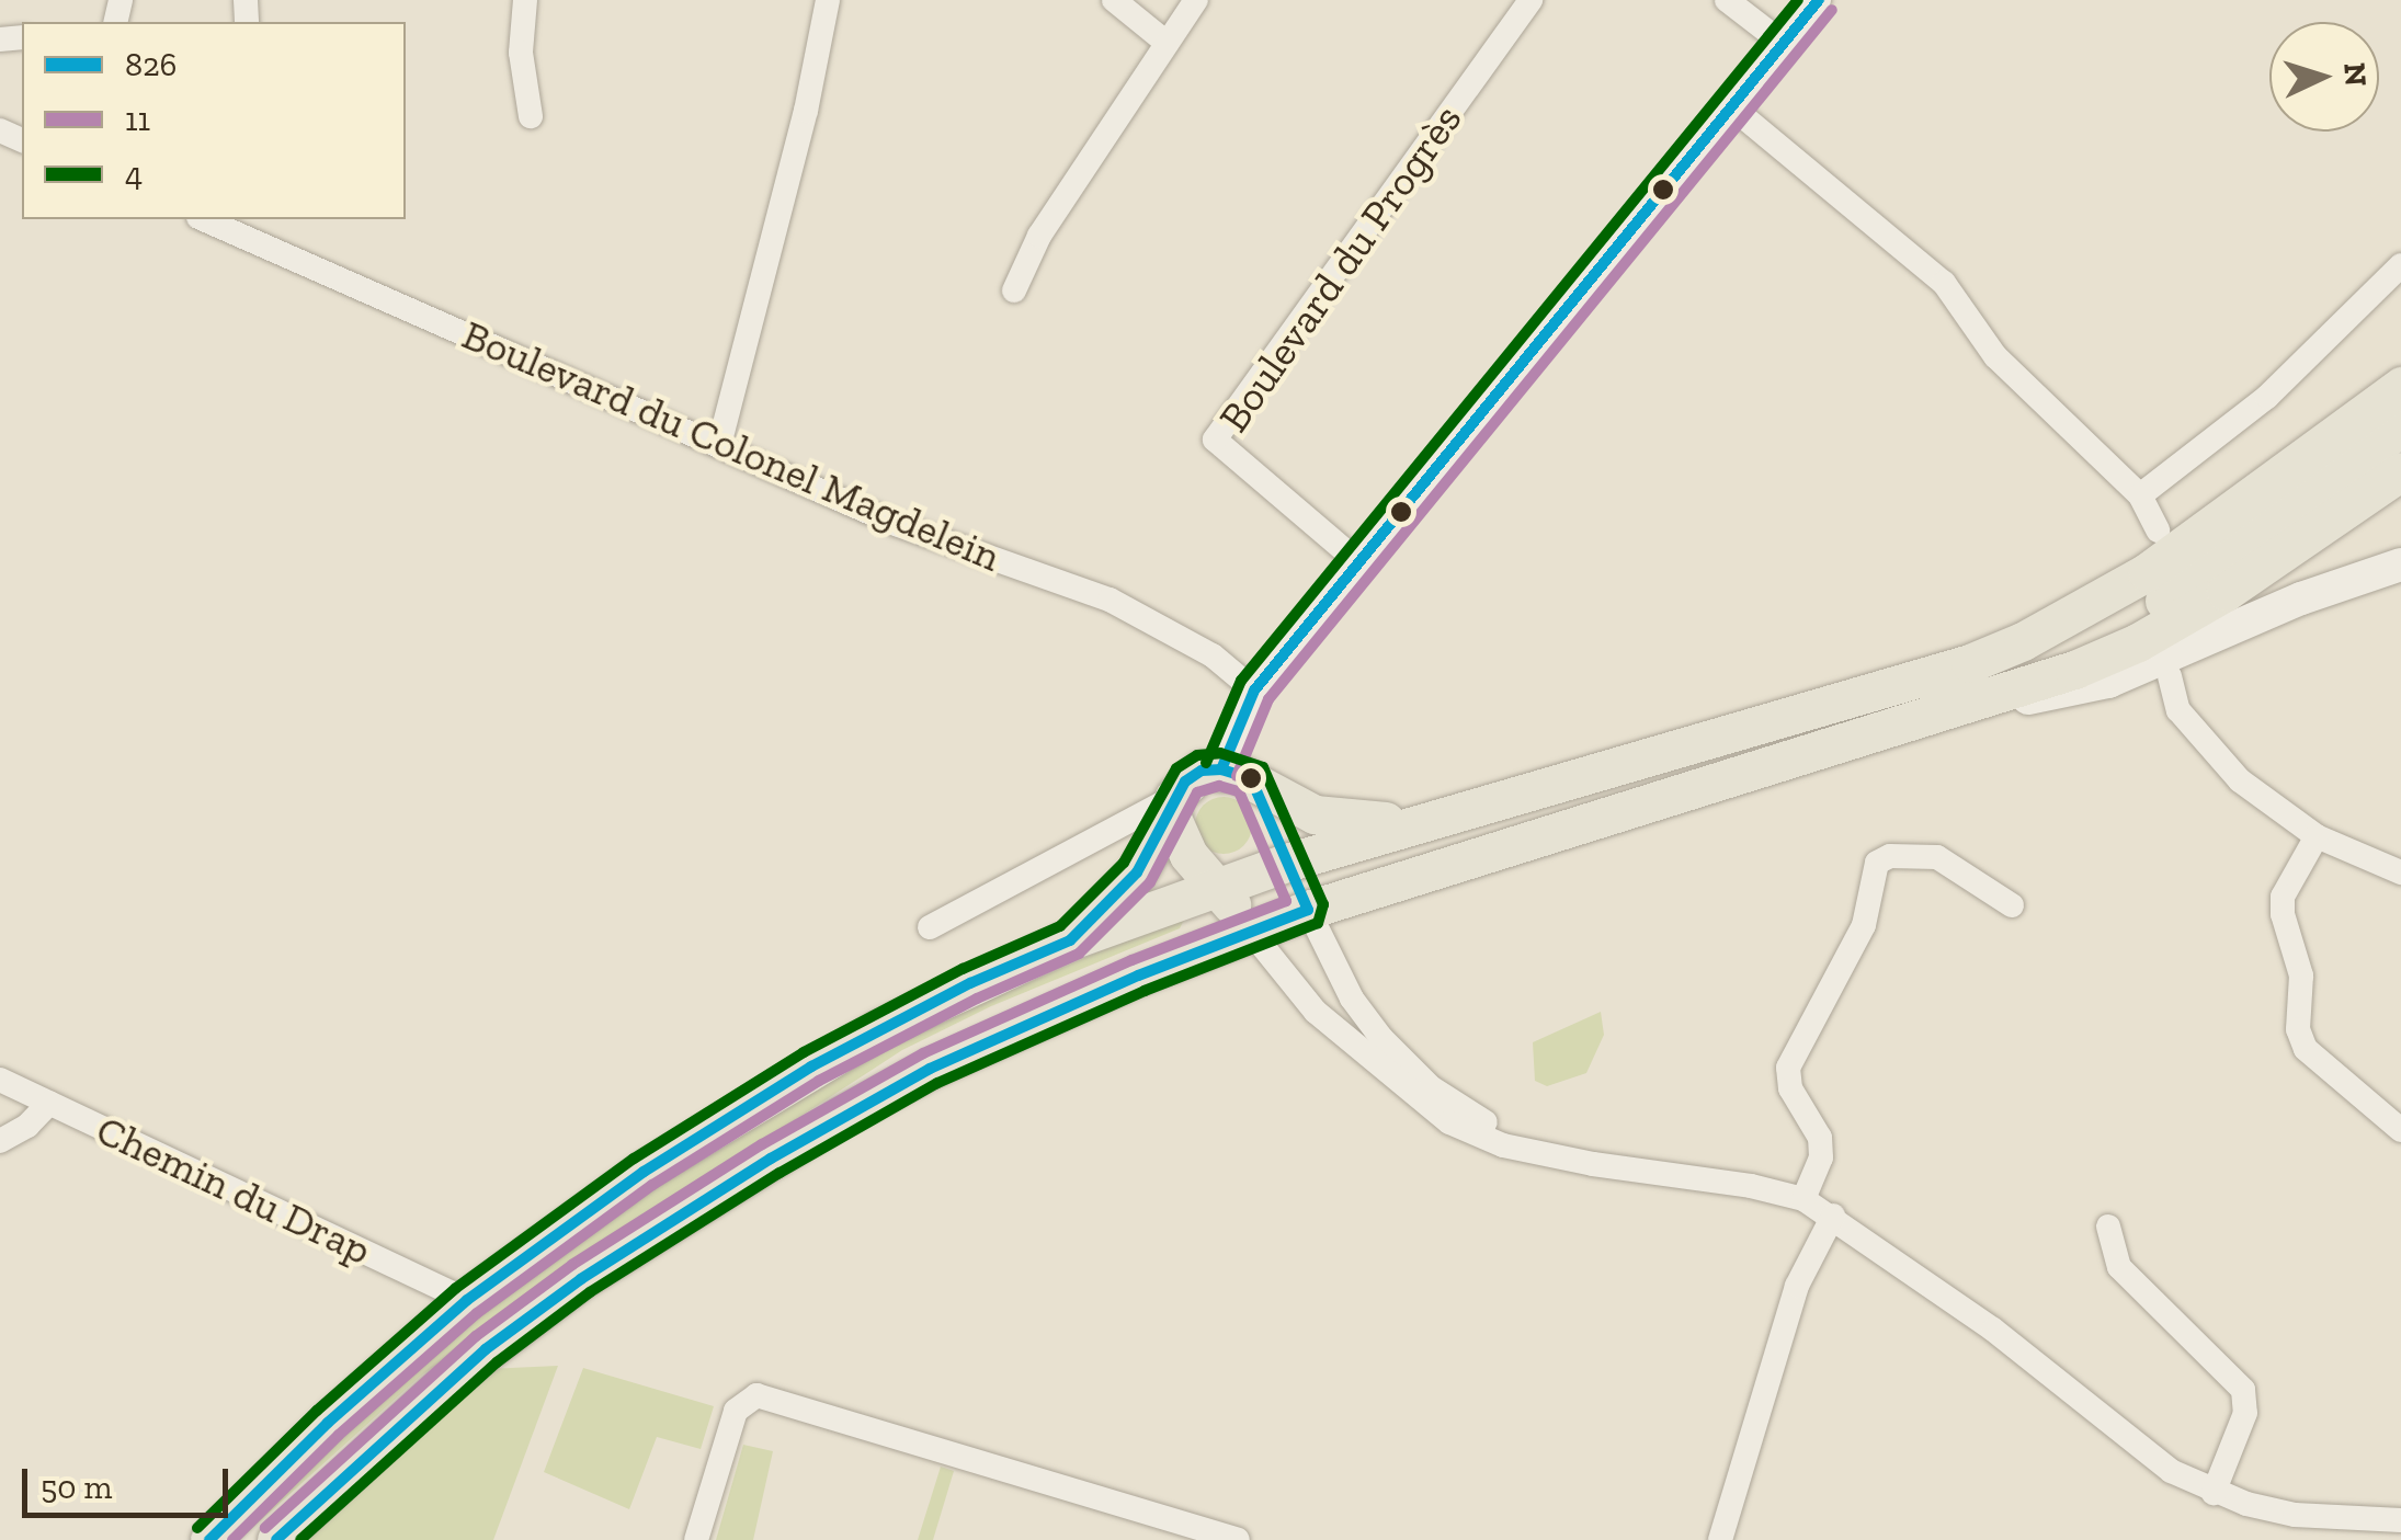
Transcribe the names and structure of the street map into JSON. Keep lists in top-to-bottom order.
{
  "streets": {
    "street": ["Boulevard du Progrès", "Boulevard du Colonel Magdelein", "Chemin du Drap"]
  },
  "lines": ["transit line 826", "transit line 4", "transit line 11"],
  "legend": ["826", "11", "4"],
  "scale_bar": "50 m",
  "north": "right"
}
